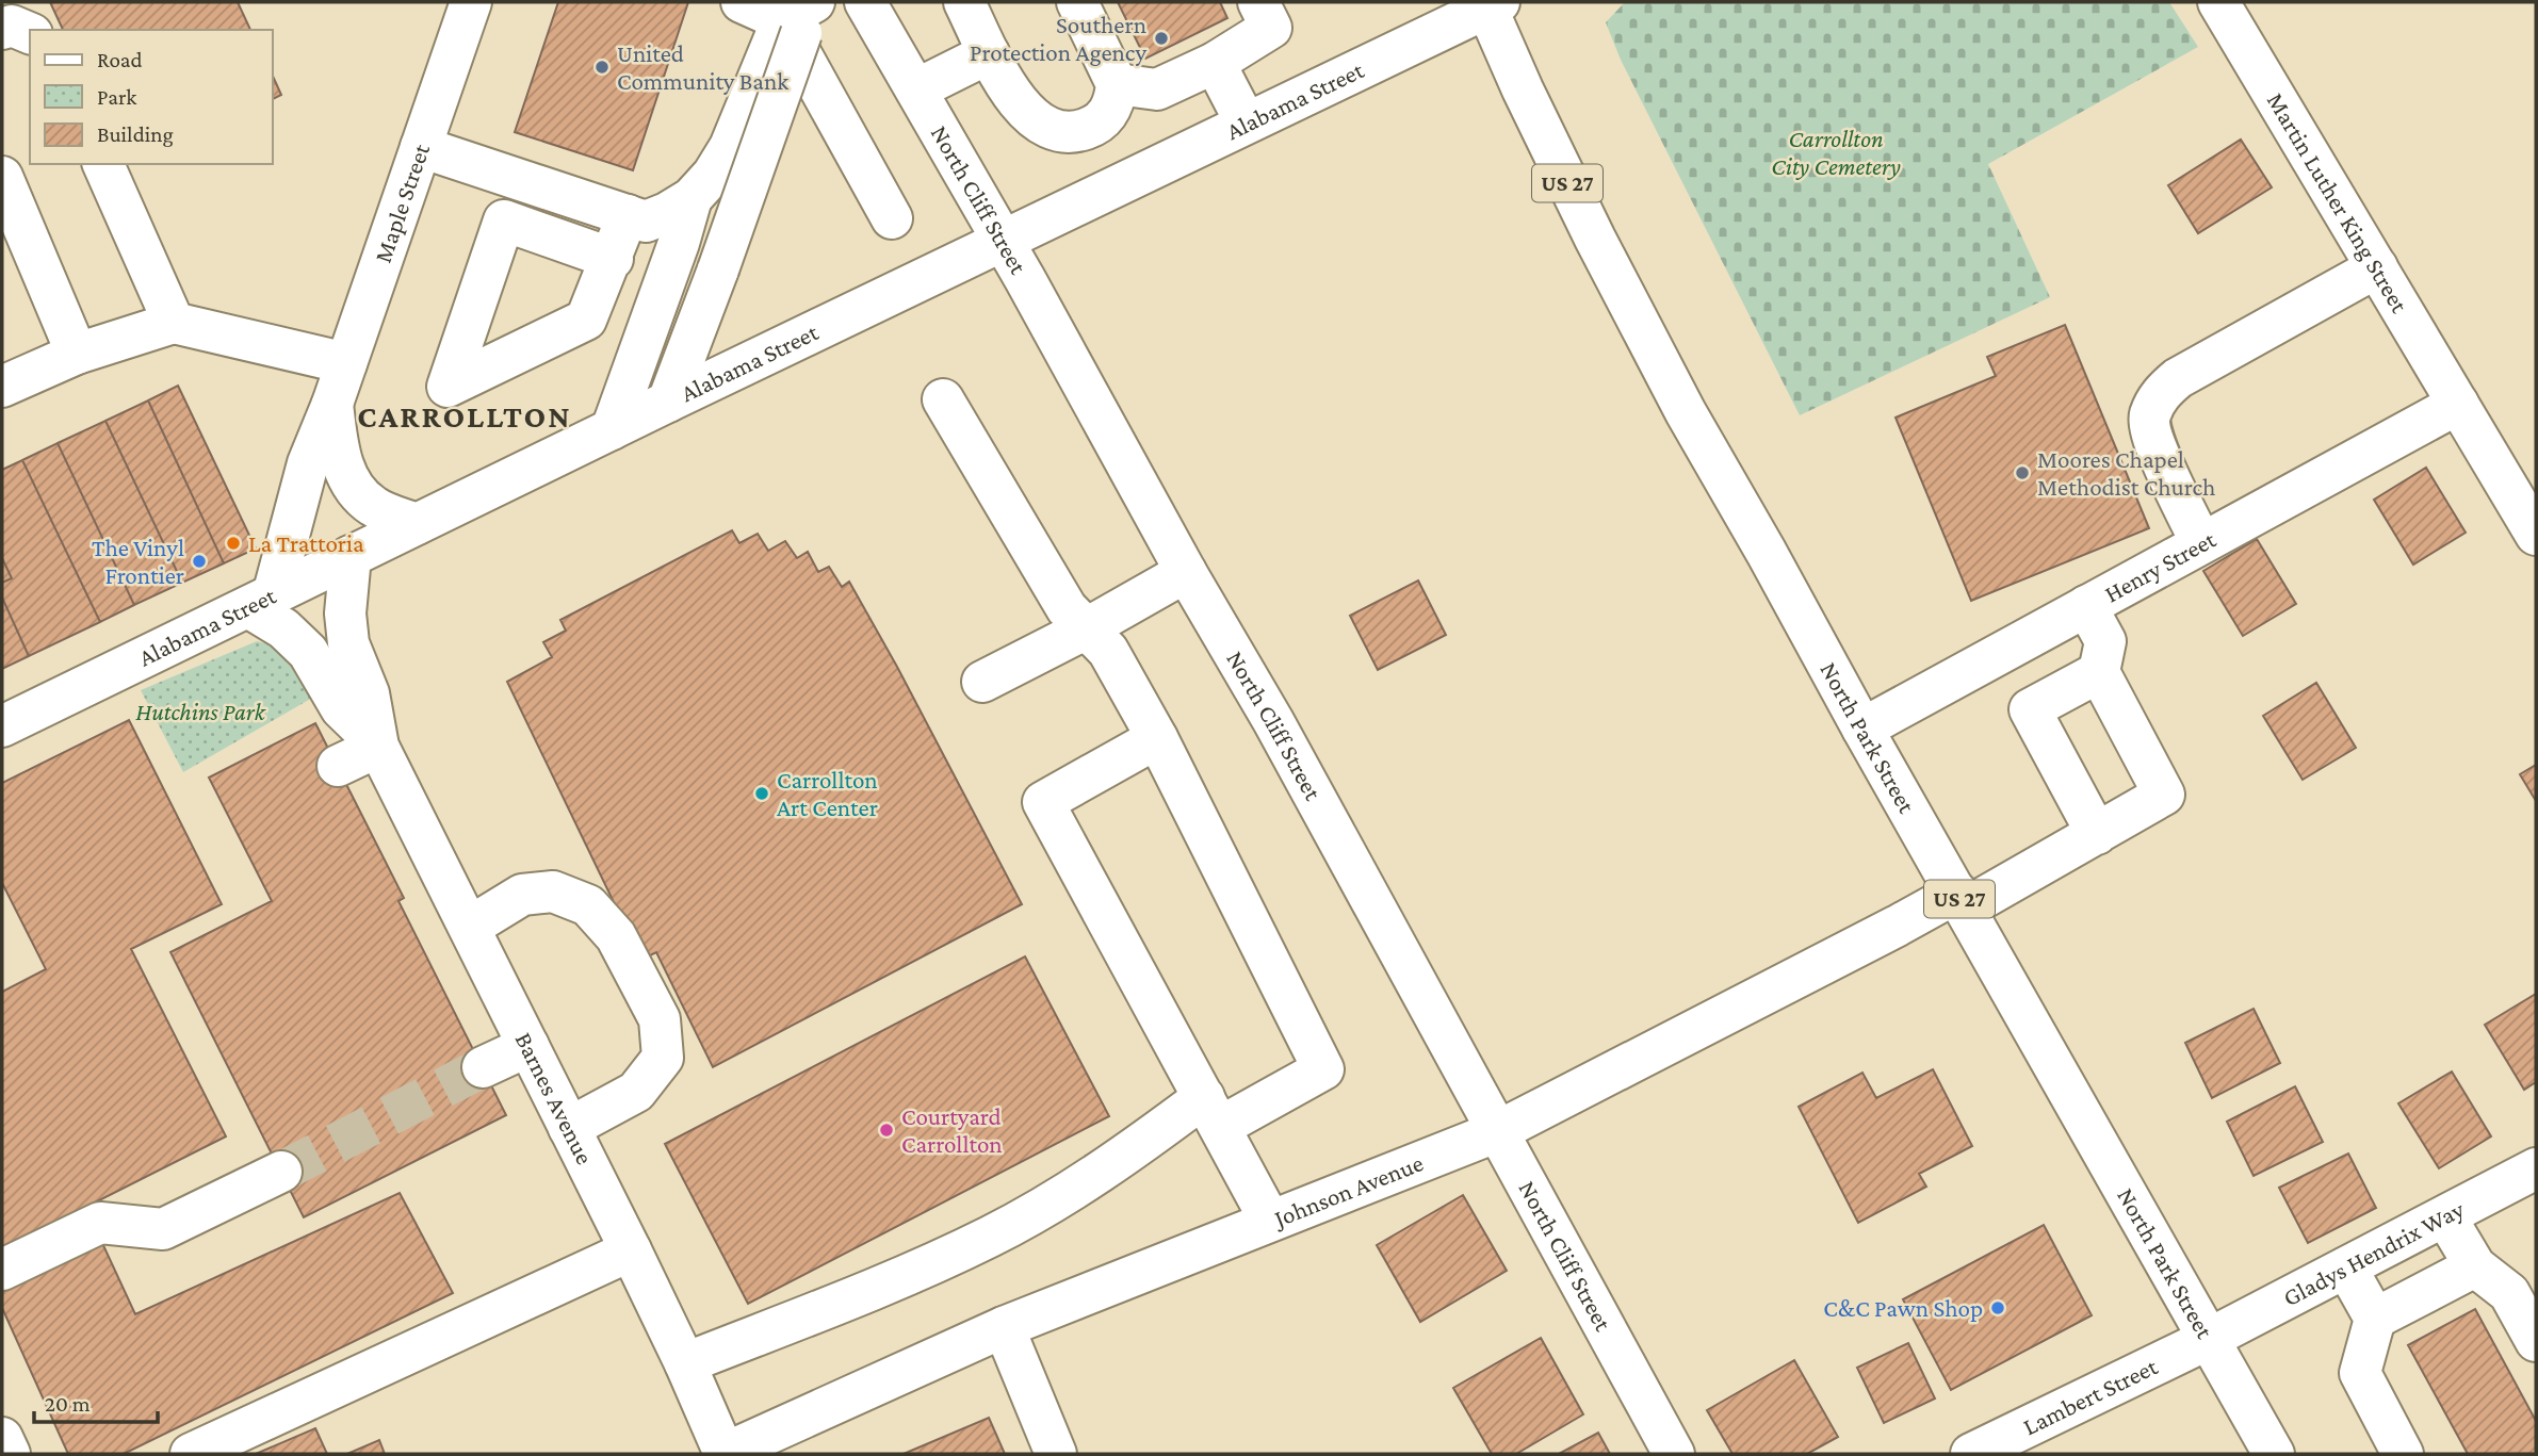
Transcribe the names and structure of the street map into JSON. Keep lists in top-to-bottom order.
{
  "streets": {
    "street": [
      "Alabama Street",
      "US 27",
      "North Cliff Street",
      "Martin Luther King Street",
      "Maple Street",
      "Henry Street",
      "North Park Street",
      "Barnes Avenue",
      "Johnson Avenue",
      "Gladys Hendrix Way",
      "Lambert Street"
    ]
  },
  "crossings": [
    ["Alabama Street", "North Cliff Street"],
    ["Alabama Street", "Maple Street"],
    ["Alabama Street", "North Park Street"],
    ["North Cliff Street", "Johnson Avenue"],
    ["Martin Luther King Street", "Henry Street"],
    ["Henry Street", "North Park Street"],
    ["North Park Street", "Johnson Avenue"],
    ["North Park Street", "Gladys Hendrix Way"],
    ["North Park Street", "Lambert Street"],
    ["Barnes Avenue", "Johnson Avenue"],
    ["Gladys Hendrix Way", "Lambert Street"]
  ],
  "districts": ["CARROLLTON"],
  "parks": ["Carrollton City Cemetery", "Hutchins Park"],
  "places": [
    "Southern Protection Agency",
    "United Community Bank",
    "Moores Chapel Methodist Church",
    "La Trattoria",
    "The Vinyl Frontier",
    "Carrollton Art Center",
    "Courtyard Carrollton",
    "C&C Pawn Shop"
  ],
  "legend": ["Road", "Park", "Building"],
  "scale_bar": "20 m"
}
